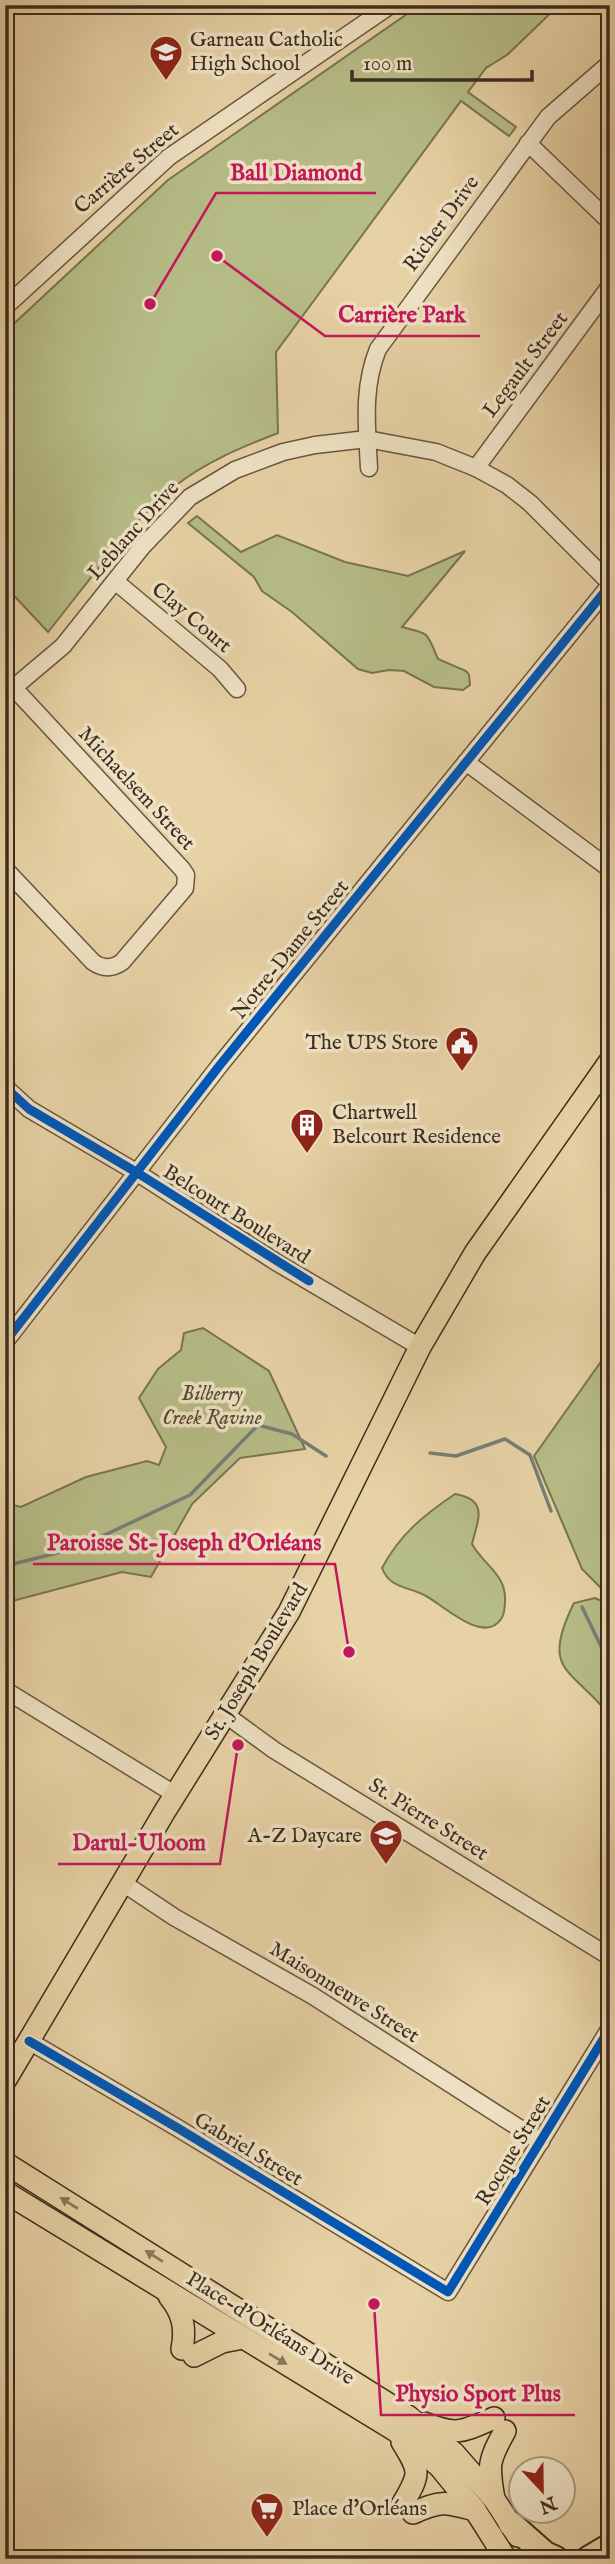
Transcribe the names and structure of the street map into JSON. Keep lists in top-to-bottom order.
{
  "streets": {
    "main road": ["St. Joseph Boulevard", "Place-d'Orléans Drive"],
    "street": [
      "Carrière Street",
      "Richer Drive",
      "Legault Street",
      "Leblanc Drive",
      "Clay Court",
      "Michaelsem Street",
      "Notre-Dame Street",
      "Belcourt Boulevard",
      "St. Pierre Street",
      "Maisonneuve Street",
      "Gabriel Street",
      "Rocque Street"
    ]
  },
  "crossings": [
    ["Richer Drive", "Leblanc Drive"],
    ["Legault Street", "Leblanc Drive"],
    ["Leblanc Drive", "Clay Court"],
    ["Leblanc Drive", "Michaelsem Street"],
    ["Leblanc Drive", "Notre-Dame Street"],
    ["Notre-Dame Street", "Belcourt Boulevard"],
    ["Belcourt Boulevard", "St. Joseph Boulevard"],
    ["St. Joseph Boulevard", "St. Pierre Street"],
    ["St. Joseph Boulevard", "Maisonneuve Street"],
    ["St. Joseph Boulevard", "Gabriel Street"],
    ["Maisonneuve Street", "Rocque Street"],
    ["Gabriel Street", "Rocque Street"]
  ],
  "parks": ["Bilberry Creek Ravine"],
  "places": {
    "school or university": ["Garneau Catholic High School", "A-Z Daycare"],
    "other": [
      "Carrière Park",
      "Ball Diamond",
      "Paroisse St-Joseph d'Orléans",
      "Darul-Uloom",
      "Physio Sport Plus"
    ],
    "public building": ["The UPS Store"],
    "building": ["Chartwell Belcourt Residence"],
    "supermarket": ["Place d'Orléans"]
  },
  "scale_bar": "100 m",
  "north": "bottom"
}
